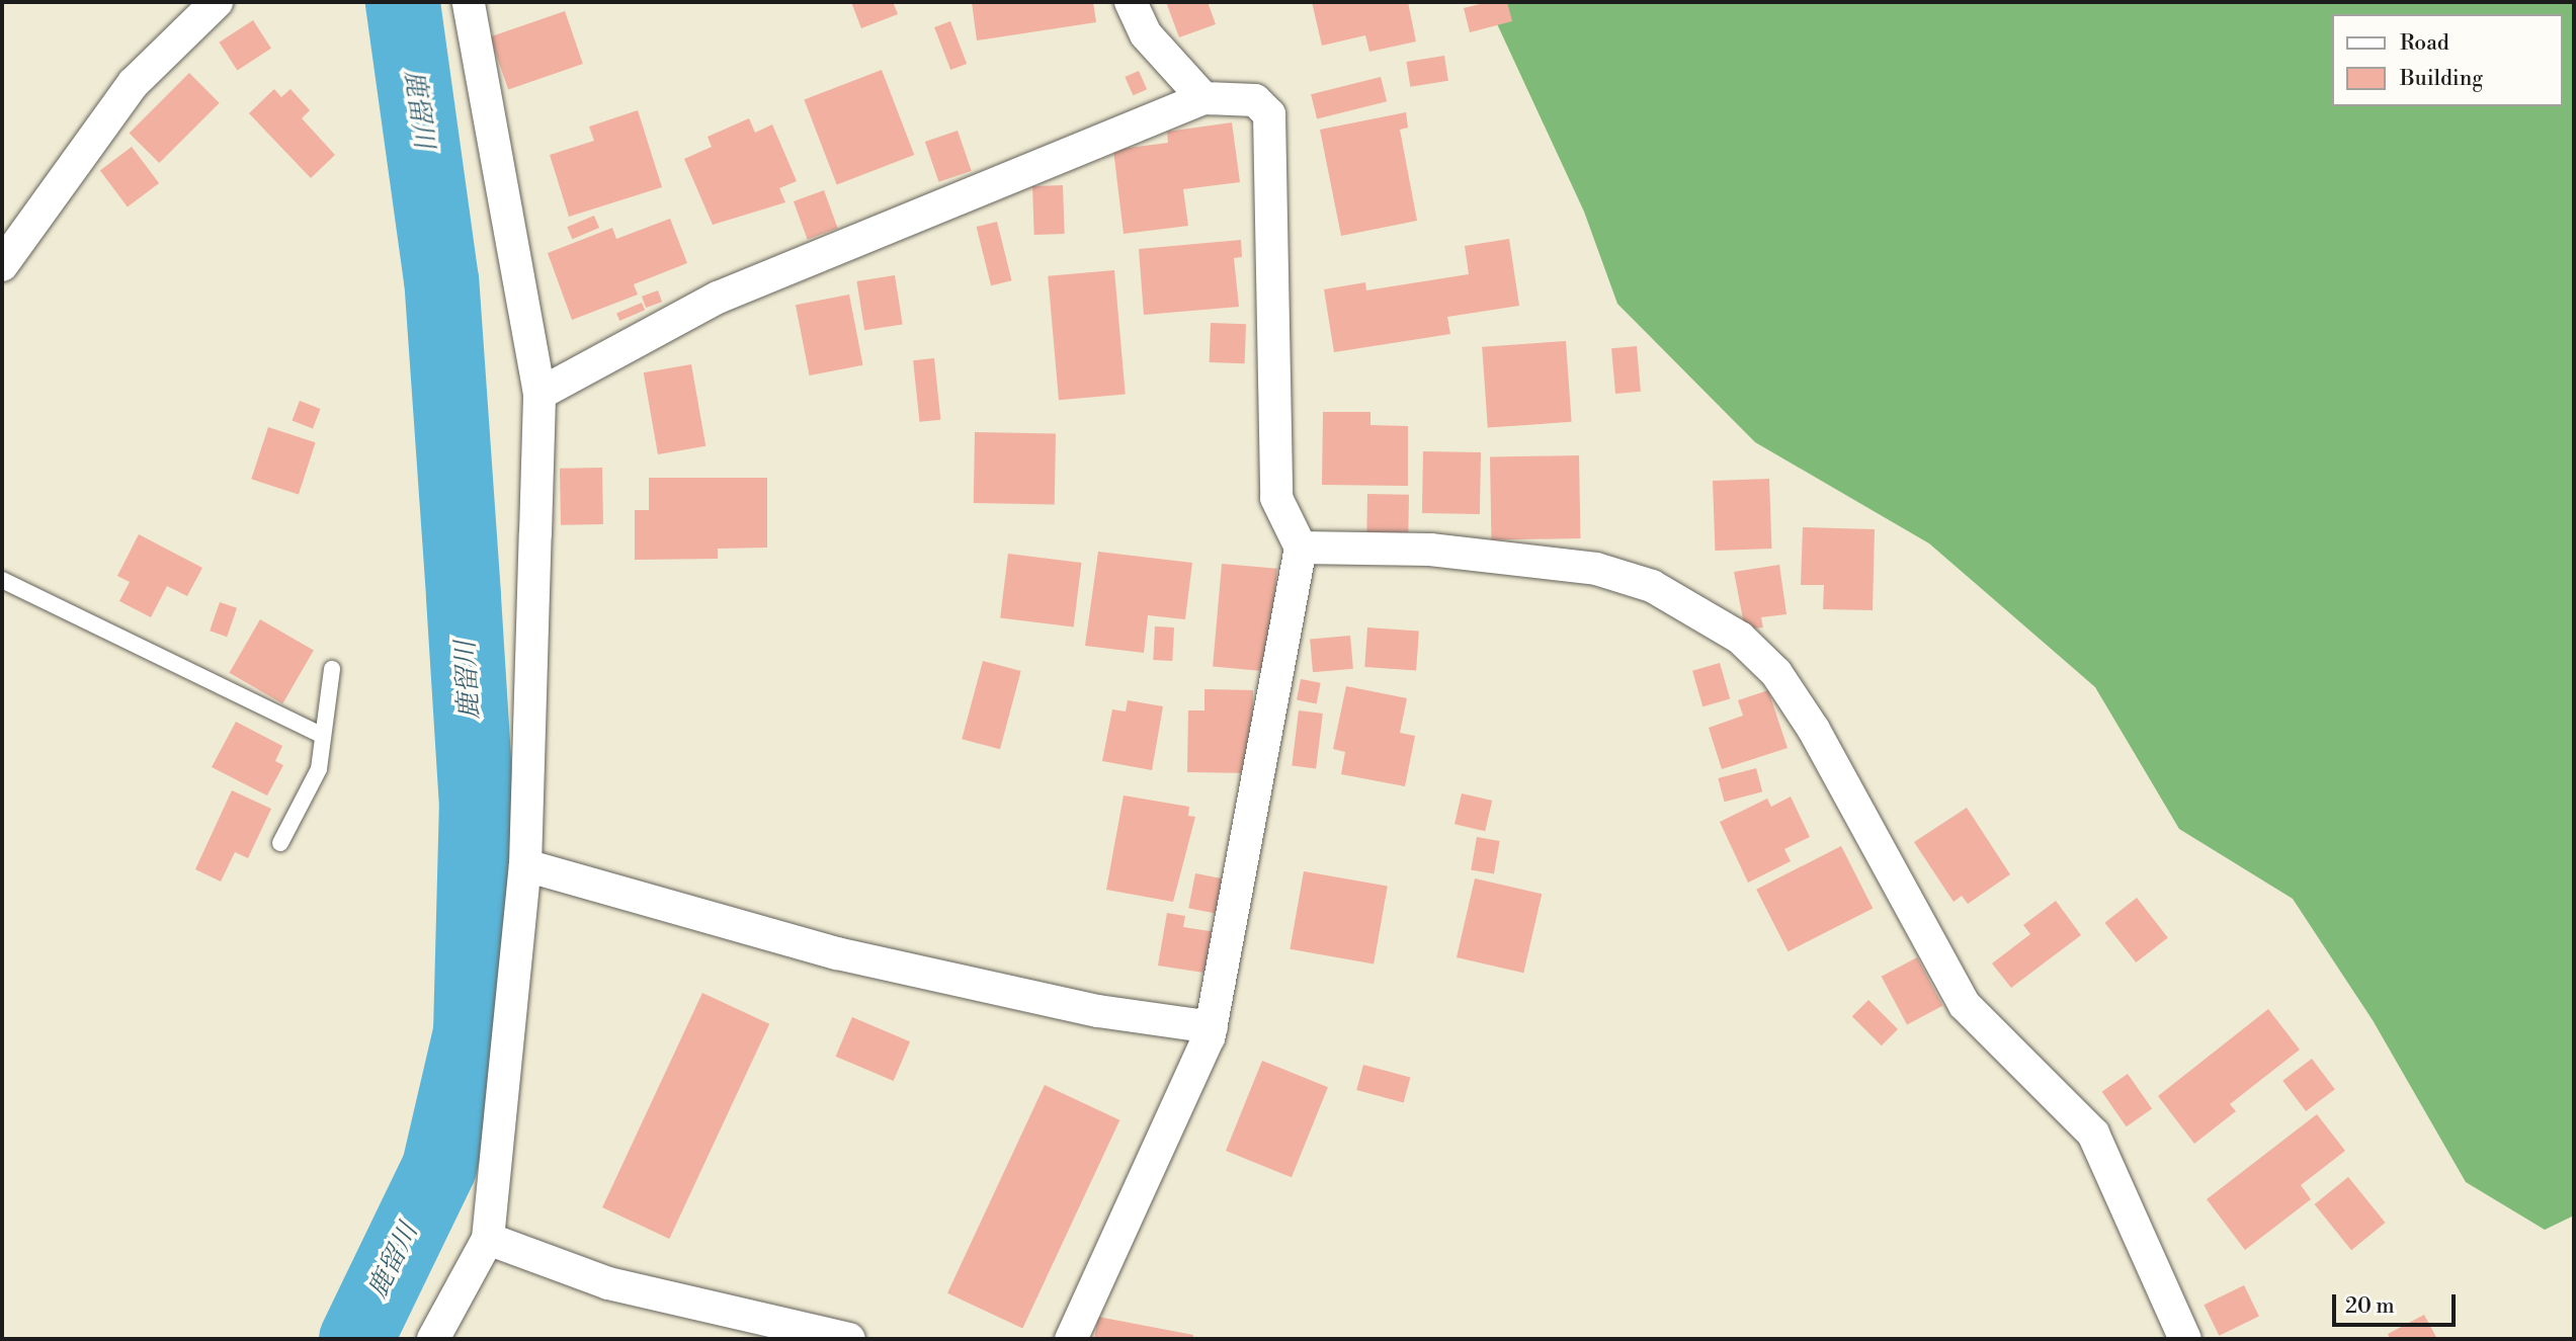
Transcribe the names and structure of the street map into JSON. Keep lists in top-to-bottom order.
{
  "water": ["鹿留川"],
  "legend": ["Road", "Building"],
  "scale_bar": "20 m"
}
